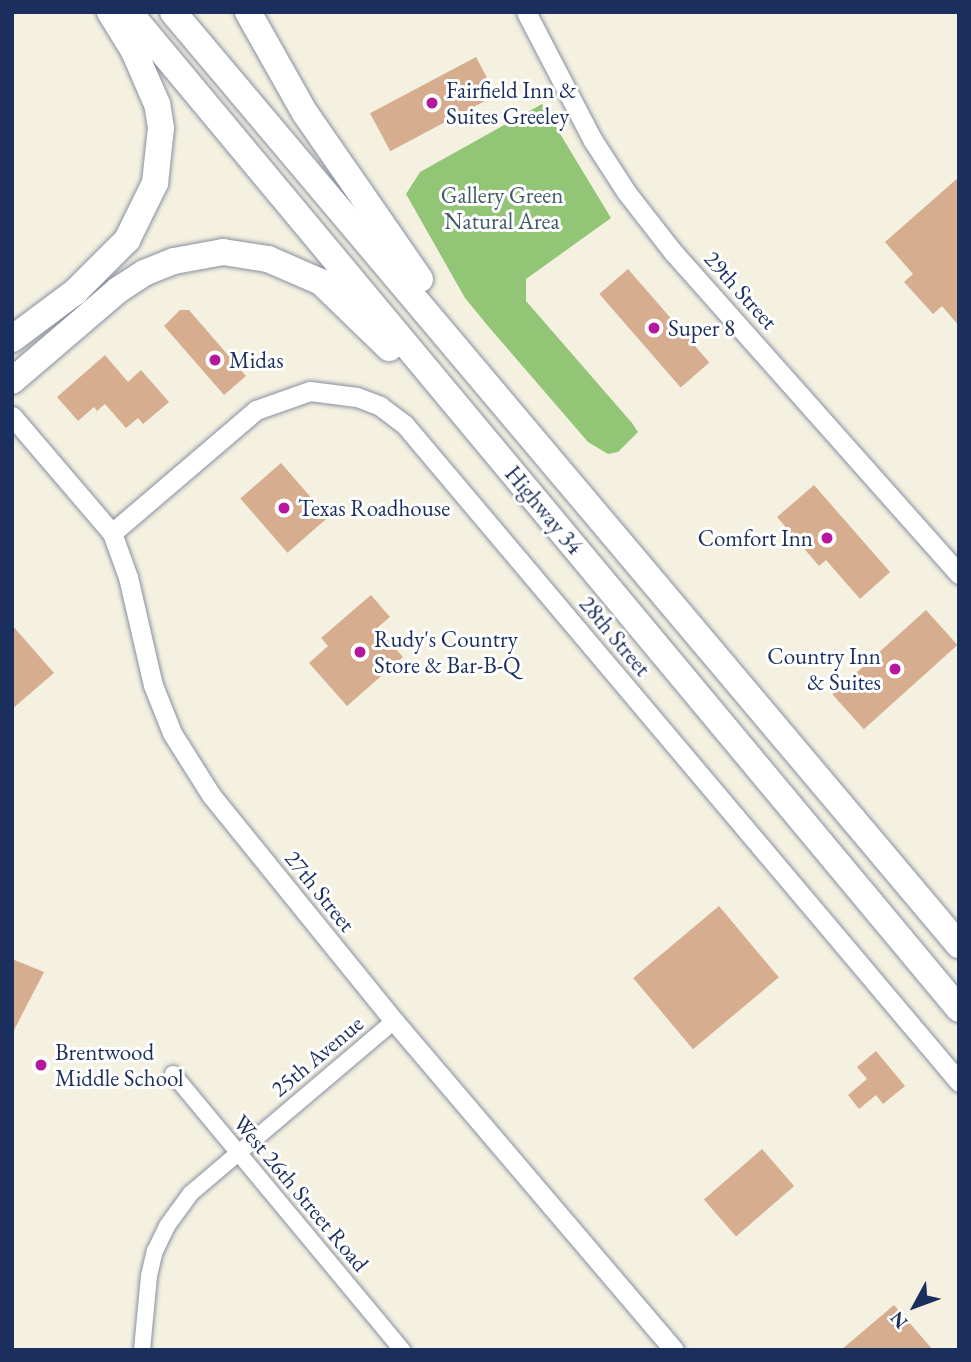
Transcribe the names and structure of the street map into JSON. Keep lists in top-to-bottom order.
{
  "streets": {
    "highway": ["Highway 34"],
    "street": [
      "29th Street",
      "28th Street",
      "27th Street",
      "25th Avenue",
      "West 26th Street Road"
    ]
  },
  "crossings": [
    ["28th Street", "27th Street"],
    ["27th Street", "25th Avenue"],
    ["25th Avenue", "West 26th Street Road"]
  ],
  "parks": ["Gallery Green Natural Area"],
  "places": [
    "Fairfield Inn & Suites Greeley",
    "Super 8",
    "Midas",
    "Texas Roadhouse",
    "Comfort Inn",
    "Rudy's Country Store & Bar-B-Q",
    "Country Inn & Suites",
    "Brentwood Middle School"
  ],
  "north": "bottom left"
}
